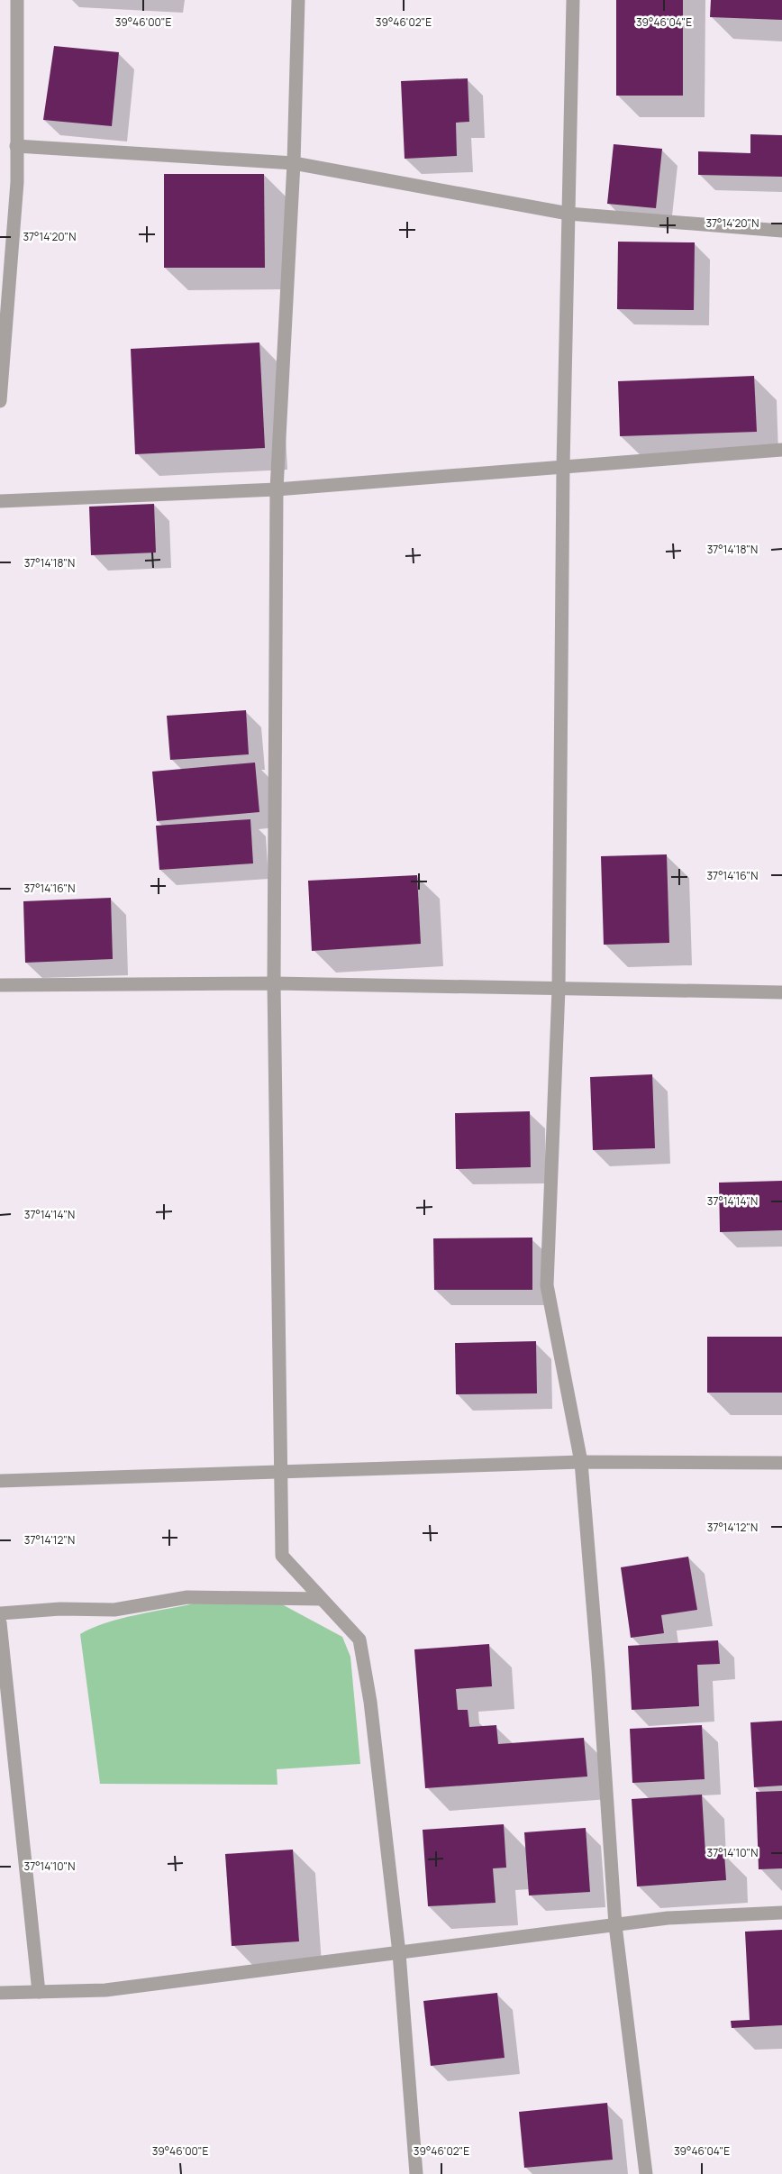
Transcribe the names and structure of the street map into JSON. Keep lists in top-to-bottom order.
{
  "coordinates": [
    "39°46'00\"E",
    "39°46'02\"E",
    "39°46'04\"E",
    "37°14'20\"N",
    "37°14'18\"N",
    "37°14'16\"N",
    "37°14'14\"N",
    "37°14'12\"N",
    "37°14'10\"N"
  ]
}
